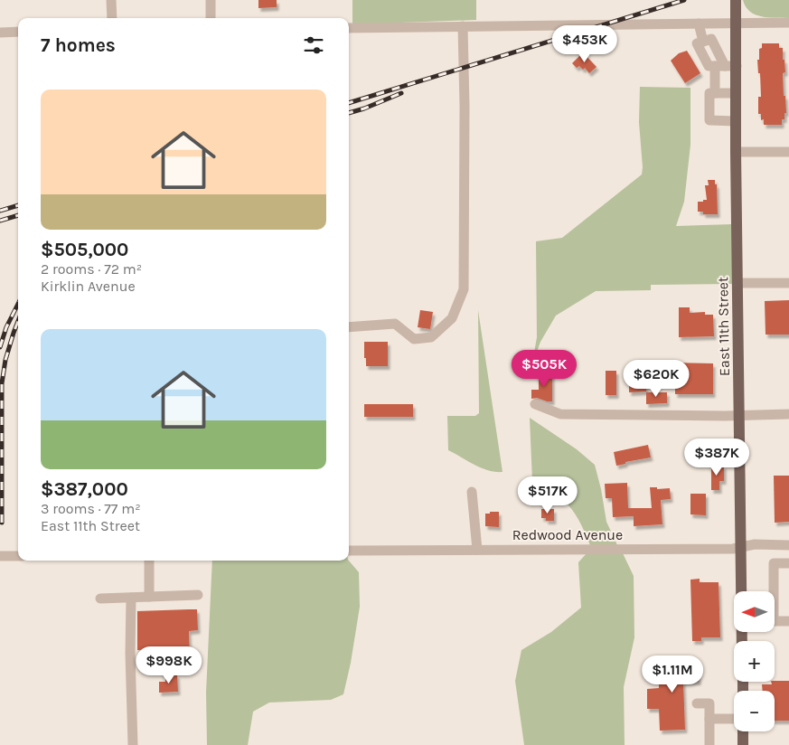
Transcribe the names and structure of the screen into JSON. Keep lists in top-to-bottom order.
{
  "streets": {
    "main road": ["East 11th Street"],
    "street": ["Redwood Avenue"]
  },
  "crossings": [
    ["East 11th Street", "Redwood Avenue"]
  ],
  "north": "left",
  "page": {
    "heading": "7 homes",
    "price": [
      "$453K",
      "$505K",
      "$620K",
      "$387K",
      "$517K",
      "$998K",
      "$1.11M"
    ],
    "list": [
      {
        "name": "$505,000",
        "note": "2 rooms · 72 m² · Kirklin Avenue"
      },
      {
        "name": "$387,000",
        "note": "3 rooms · 77 m² · East 11th Street"
      }
    ],
    "map_buttons": ["+", "−"]
  }
}
